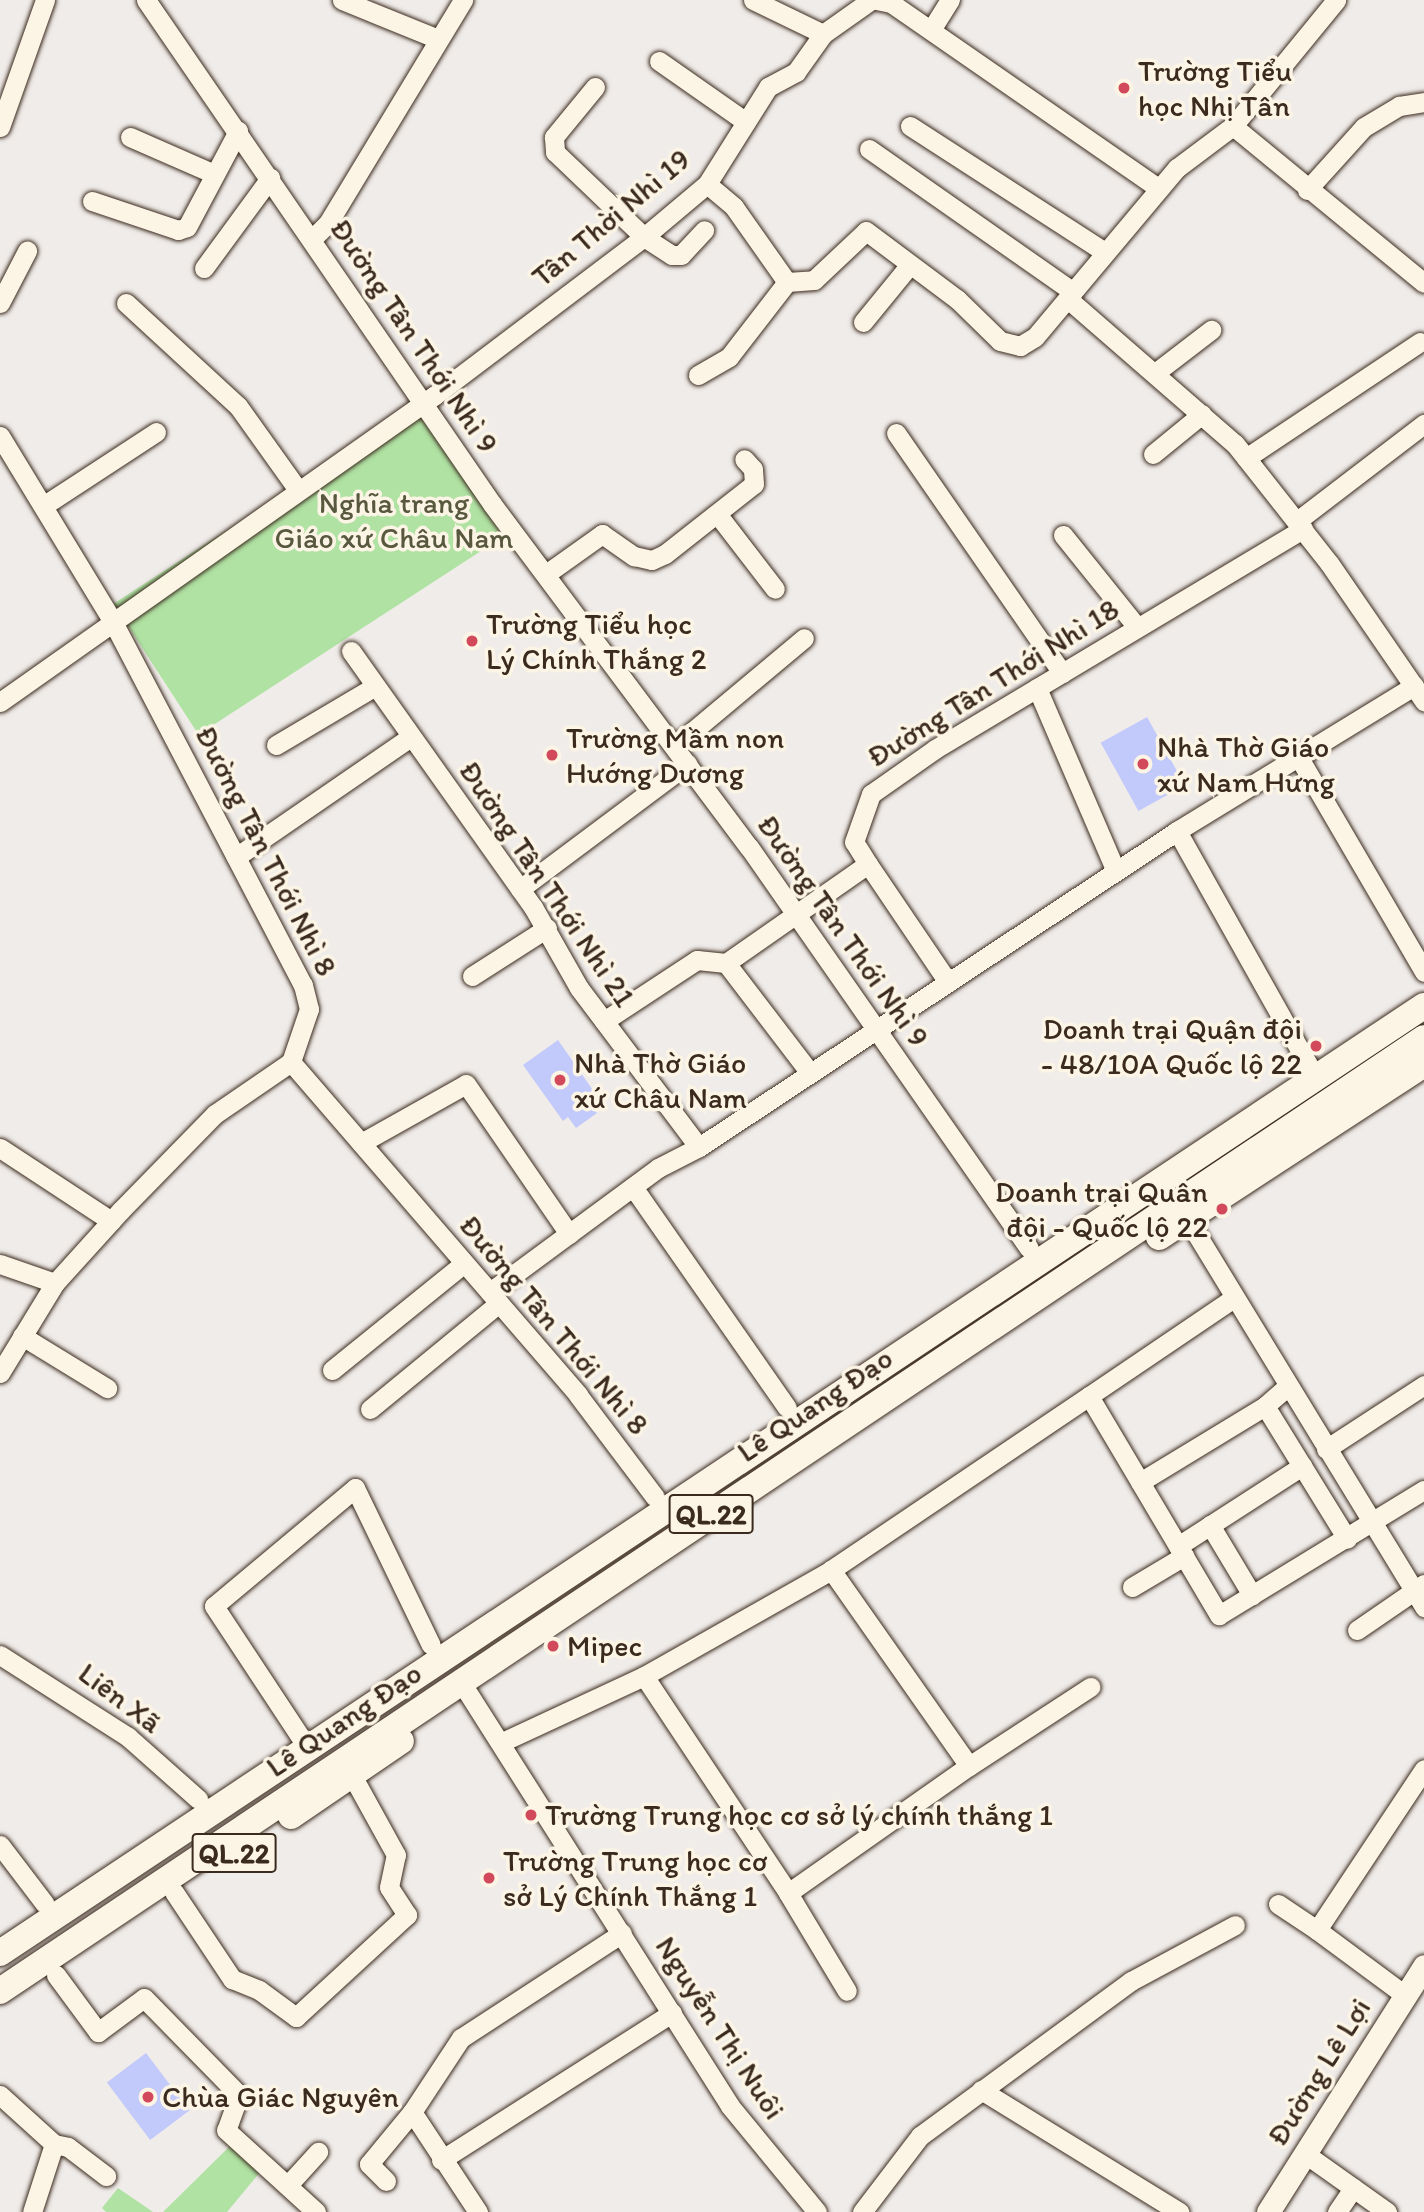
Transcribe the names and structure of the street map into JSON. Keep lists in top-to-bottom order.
{
  "streets": {
    "highway": ["Lê Quang Đạo", "QL.22"],
    "main road": ["Đường Lê Lợi"],
    "street": [
      "Tân Thời Nhì 19",
      "Đường Tân Thới Nhì 9",
      "Đường Tân Thới Nhì 18",
      "Đường Tân Thới Nhì 8",
      "Đường Tân Thới Nhì 21",
      "Liên Xã",
      "Nguyễn Thị Nuôi"
    ]
  },
  "crossings": [
    ["Tân Thời Nhì 19", "Đường Tân Thới Nhì 9"],
    ["Tân Thời Nhì 19", "Đường Tân Thới Nhì 8"],
    ["Đường Tân Thới Nhì 9", "Lê Quang Đạo"],
    ["Đường Tân Thới Nhì 8", "Lê Quang Đạo"],
    ["Lê Quang Đạo", "Liên Xã"],
    ["Lê Quang Đạo", "Nguyễn Thị Nuôi"]
  ],
  "parks": ["Nghĩa trang Giáo xứ Châu Nam"],
  "places": [
    "Trường Tiểu học Nhị Tân",
    "Trường Tiểu học Lý Chính Thắng 2",
    "Trường Mầm non Hướng Dương",
    "Nhà Thờ Giáo xứ Nam Hưng",
    "Doanh trại Quận đội - 48/10A Quốc lộ 22",
    "Nhà Thờ Giáo xứ Châu Nam",
    "Doanh trại Quân đội - Quốc lộ 22",
    "Mipec",
    "Trường Trung học cơ sở lý chính thắng 1",
    "Trường Trung học cơ sở Lý Chính Thắng 1",
    "Chùa Giác Nguyên"
  ]
}
